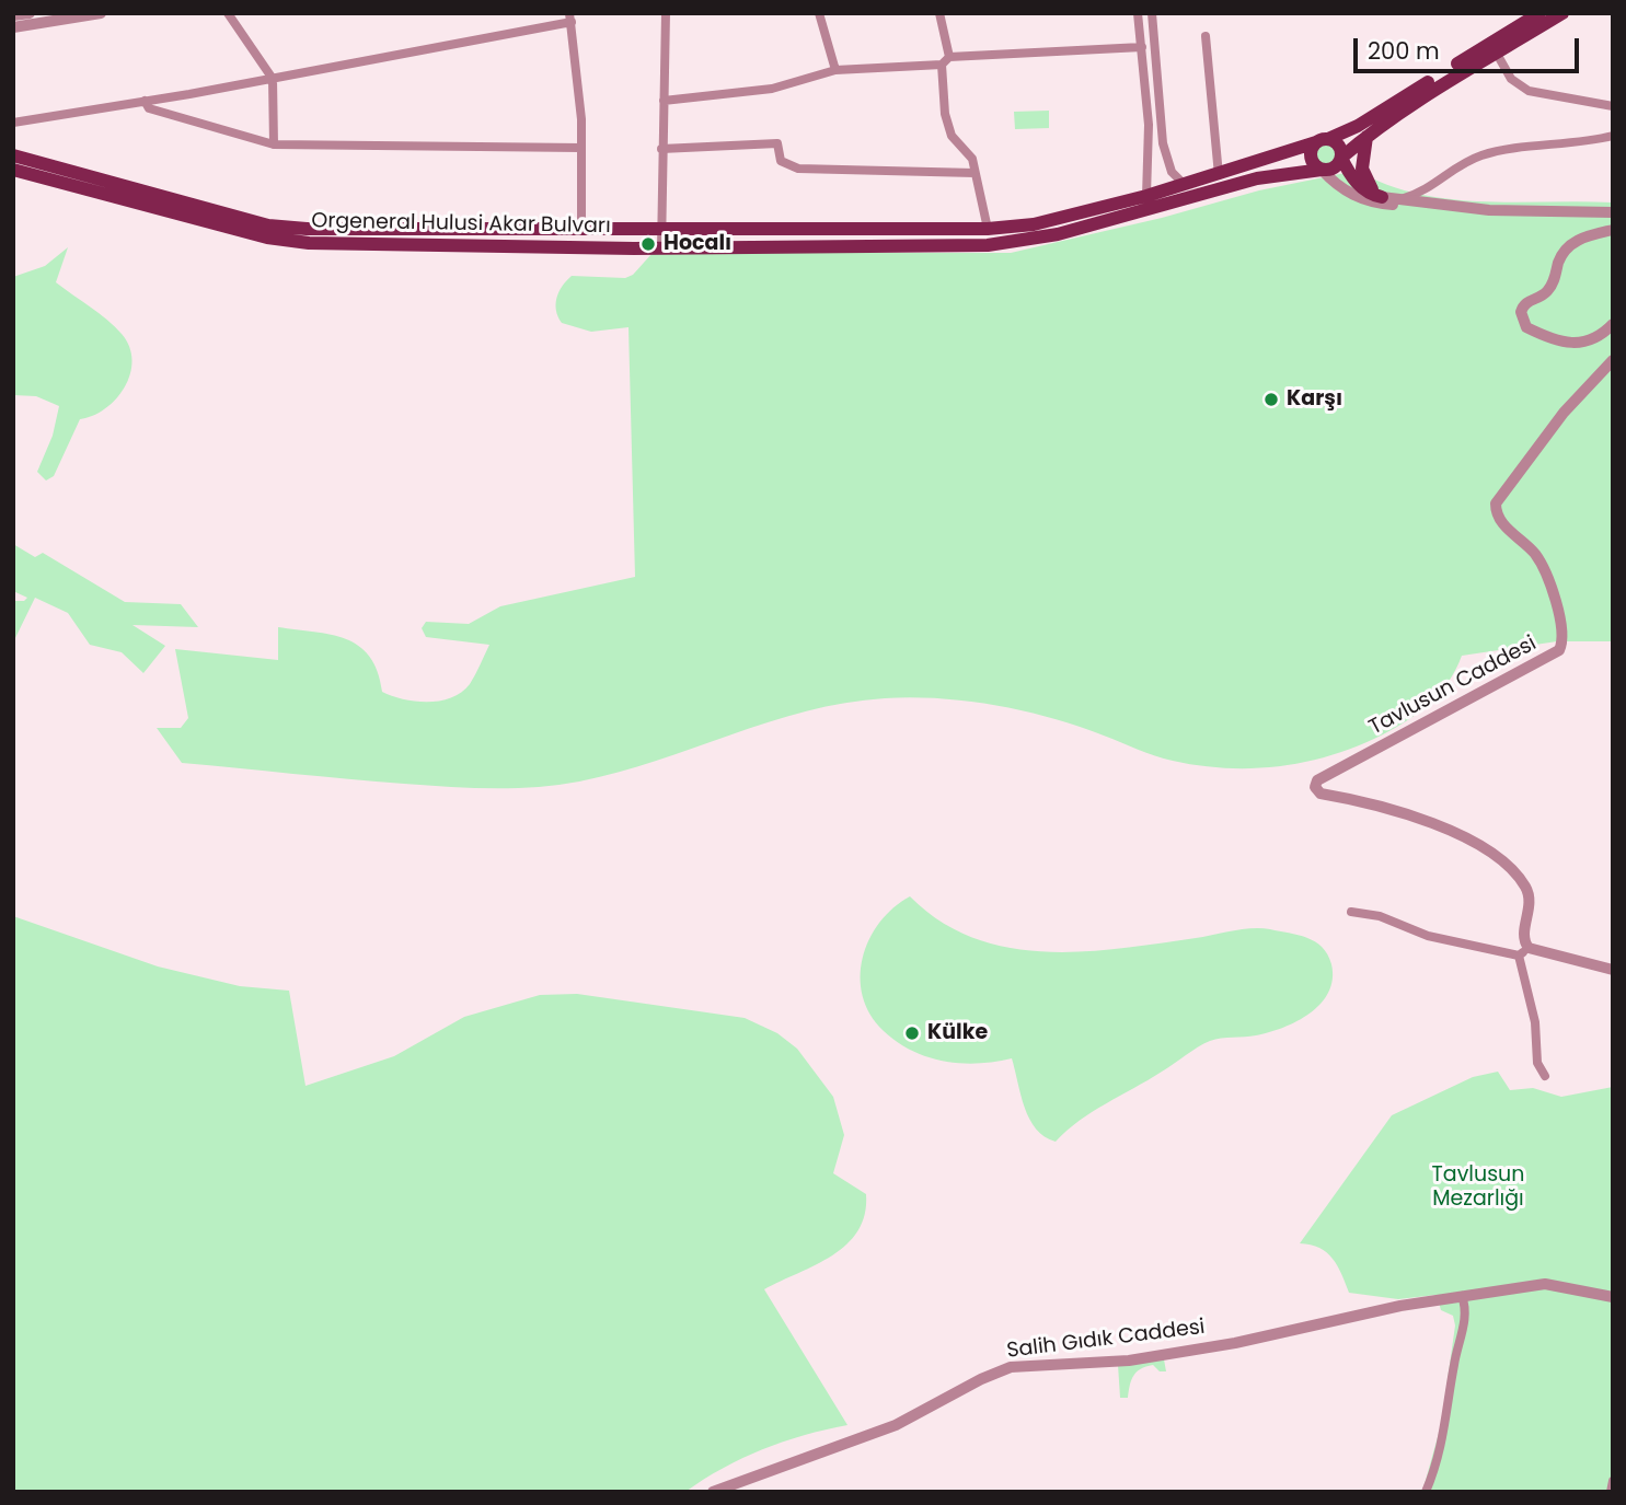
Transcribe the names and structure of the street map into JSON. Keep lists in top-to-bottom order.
{
  "streets": {
    "main road": ["Orgeneral Hulusi Akar Bulvarı"],
    "street": ["Tavlusun Caddesi", "Salih Gıdık Caddesi"]
  },
  "parks": ["Tavlusun Mezarlığı"],
  "places": ["Hocalı", "Karşı", "Külke"],
  "scale_bar": "200 m"
}
